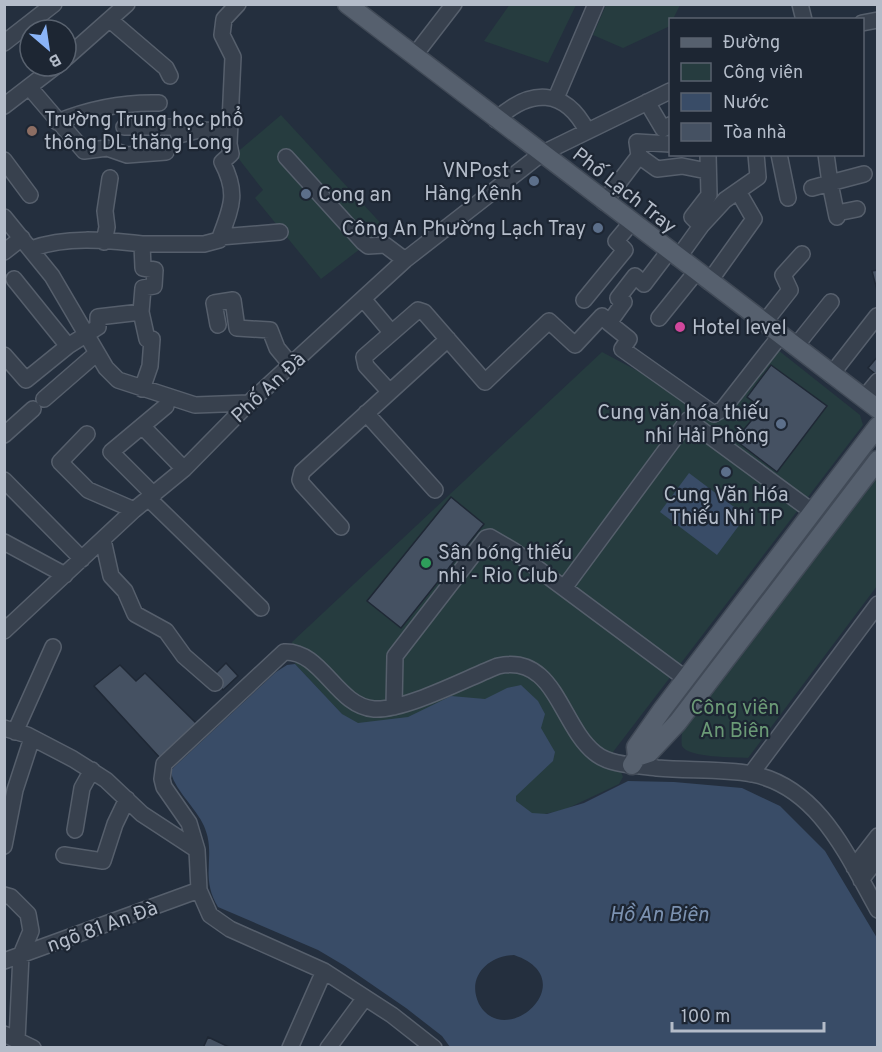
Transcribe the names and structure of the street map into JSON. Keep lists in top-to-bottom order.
{
  "streets": {
    "main road": ["Phố Lạch Tray"],
    "street": ["Phố An Đà", "ngõ 81 An Đà"]
  },
  "crossings": [
    ["Phố Lạch Tray", "Phố An Đà"]
  ],
  "water": ["Hồ An Biên"],
  "parks": ["Công viên An Biên"],
  "places": [
    "Trường Trung học phổ thông DL thăng Long",
    "VNPost - Hàng Kênh",
    "Cong an",
    "Công An Phường Lạch Tray",
    "Hotel level",
    "Cung văn hóa thiếu nhi Hải Phòng",
    "Cung Văn Hóa Thiếu Nhi TP",
    "Sân bóng thiếu nhi - Rio Club"
  ],
  "legend": [
    "Đường",
    "Công viên",
    "Nước",
    "Tòa nhà"
  ],
  "scale_bar": "100 m",
  "north": "bottom right"
}
